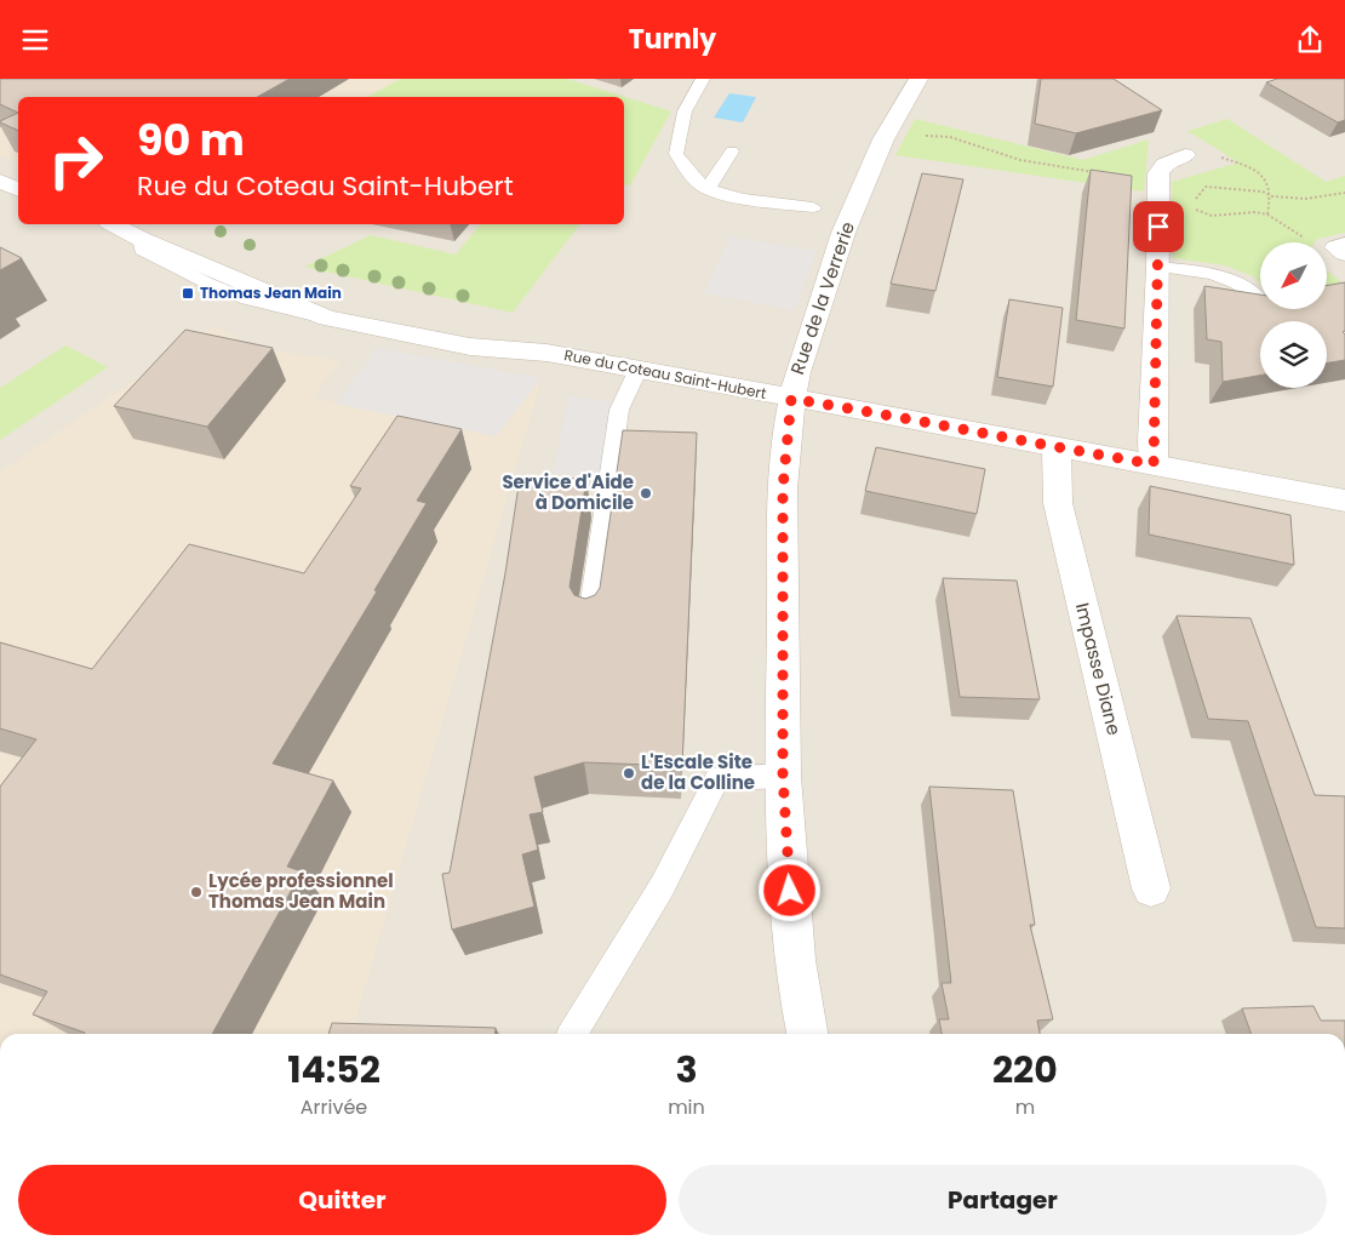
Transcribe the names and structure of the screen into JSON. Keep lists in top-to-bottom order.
{
  "streets": {
    "street": ["Rue de la Verrerie", "Rue du Coteau Saint-Hubert", "Impasse Diane"]
  },
  "crossings": [
    ["Rue de la Verrerie", "Rue du Coteau Saint-Hubert"],
    ["Rue du Coteau Saint-Hubert", "Impasse Diane"]
  ],
  "places": {
    "transit": ["Thomas Jean Main"],
    "other": ["Service d'Aide à Domicile", "L'Escale Site de la Colline", "Lycée professionnel Thomas Jean Main"]
  },
  "north": "bottom left",
  "page": {
    "header": "Turnly",
    "turn": ["90 m", "Rue du Coteau Saint-Hubert"],
    "eta": [
      "14:52",
      "Arrivée",
      "3",
      "min",
      "220",
      "m"
    ],
    "buttons": ["Quitter", "Partager"]
  }
}
